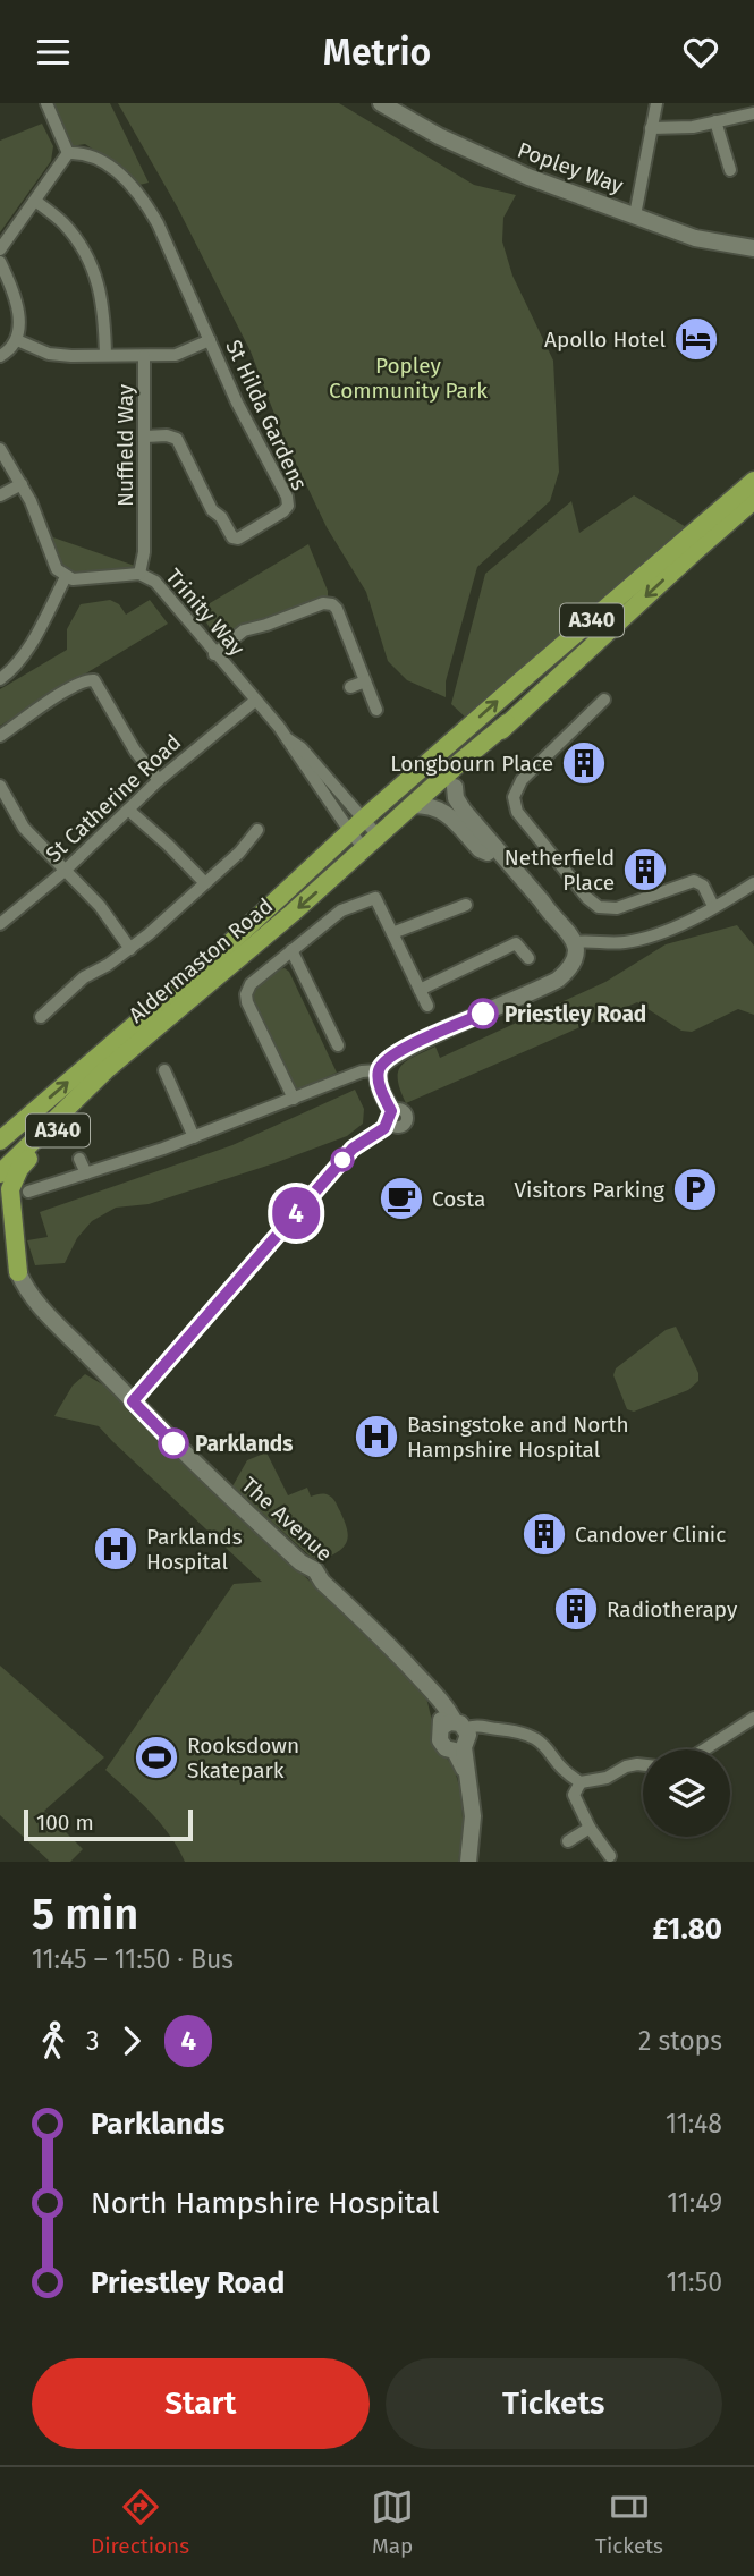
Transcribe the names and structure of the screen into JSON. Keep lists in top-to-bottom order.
{
  "streets": {
    "main road": ["A340", "Aldermaston Road"],
    "street": [
      "Popley Way",
      "St Hilda Gardens",
      "Nuffield Way",
      "Trinity Way",
      "St Catherine Road",
      "The Avenue"
    ]
  },
  "crossings": [
    ["St Hilda Gardens", "Nuffield Way"],
    ["Nuffield Way", "Trinity Way"],
    ["Trinity Way", "St Catherine Road"],
    ["Trinity Way", "Aldermaston Road"]
  ],
  "parks": ["Popley Community Park"],
  "places": {
    "hotel": ["Apollo Hotel"],
    "building": [
      "Longbourn Place",
      "Netherfield Place",
      "Candover Clinic",
      "Radiotherapy"
    ],
    "other": ["Priestley Road", "Parklands"],
    "parking": ["Visitors Parking"],
    "cafe": ["Costa"],
    "hospital": ["Basingstoke and North Hampshire Hospital", "Parklands Hospital"],
    "sports": ["Rooksdown Skatepark"]
  },
  "lines": ["bus line 4"],
  "scale_bar": "100 m",
  "page": {
    "header": "Metrio",
    "on_map": "4",
    "scale": "100 m",
    "heading": ["5 min", "11:45 – 11:50 · Bus", "£1.80"],
    "legs": ["3", "4", "2 stops"],
    "list": [
      {
        "name": "Parklands",
        "value": "11:48"
      },
      {
        "name": "North Hampshire Hospital",
        "value": "11:49"
      },
      {
        "name": "Priestley Road",
        "value": "11:50"
      }
    ],
    "buttons": ["Start", "Tickets"],
    "tabs": ["Directions", "Map", "Tickets"]
  }
}
